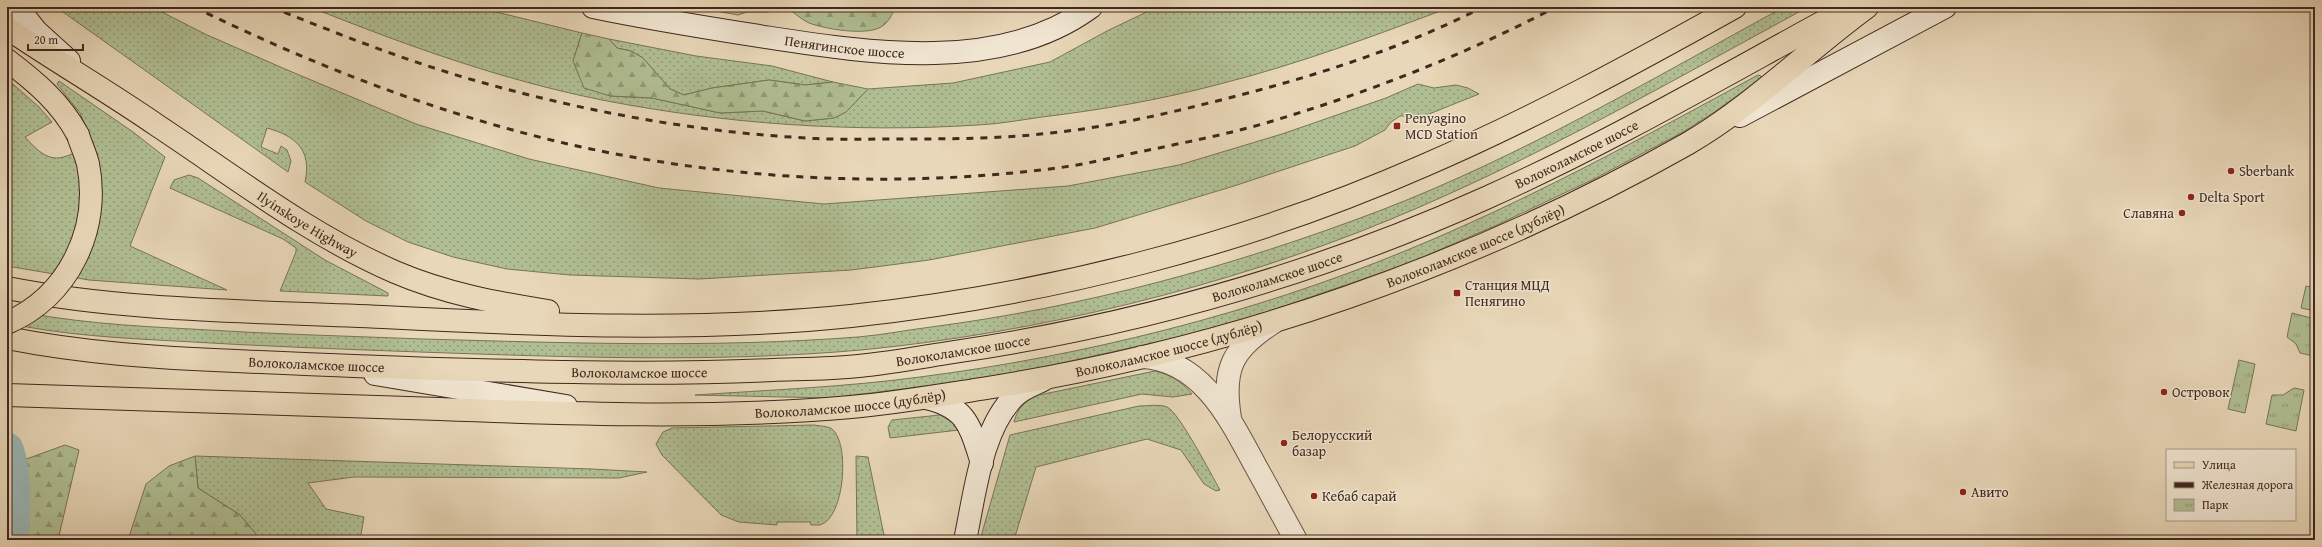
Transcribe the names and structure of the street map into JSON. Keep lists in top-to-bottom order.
{
  "streets": {
    "main road": [
      "Пенягинское шоссе",
      "Волоколамское шоссе",
      "Ilyinskoye Highway",
      "Волоколамское шоссе (дублёр)"
    ]
  },
  "places": {
    "transit": ["Penyagino MCD Station", "Станция МЦД Пенягино"],
    "other": [
      "Sberbank",
      "Delta Sport",
      "Славяна",
      "Островок",
      "Белорусский базар",
      "Авито",
      "Кебаб сарай"
    ]
  },
  "legend": ["Улица", "Железная дорога", "Парк"],
  "scale_bar": "20 m"
}
